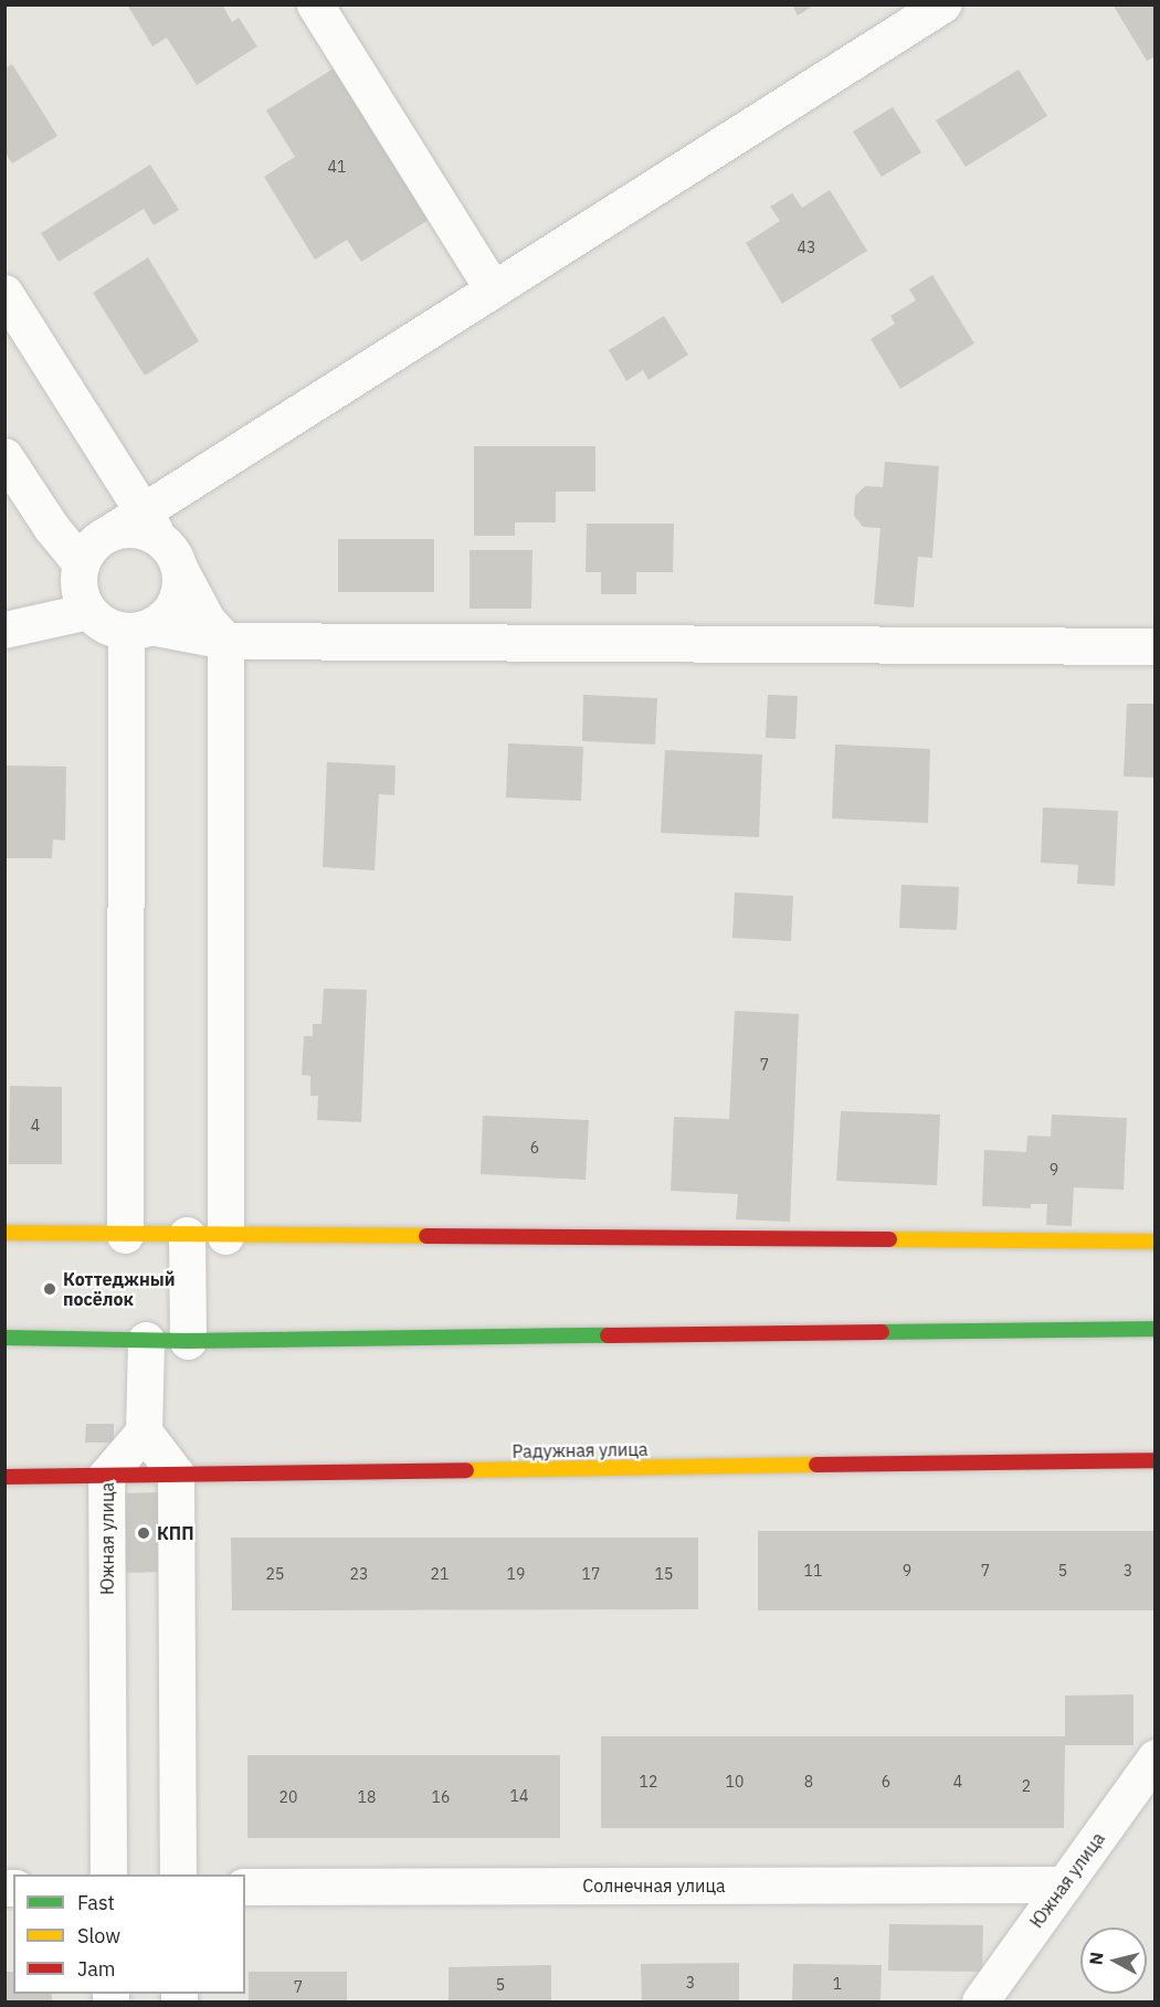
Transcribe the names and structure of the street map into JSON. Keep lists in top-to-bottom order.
{
  "streets": {
    "street": ["Радужная улица", "Южная улица", "Солнечная улица"]
  },
  "crossings": [
    ["Радужная улица", "Южная улица"],
    ["Южная улица", "Солнечная улица"]
  ],
  "places": ["Коттеджный посёлок", "КПП"],
  "house_numbers": [
    "41",
    "43",
    "7",
    "4",
    "6",
    "9",
    "11",
    "9",
    "7",
    "5",
    "3",
    "25",
    "23",
    "21",
    "19",
    "17",
    "15",
    "12",
    "10",
    "8",
    "6",
    "4",
    "2",
    "14",
    "20",
    "18",
    "16",
    "3",
    "1",
    "5",
    "7"
  ],
  "legend": ["Fast", "Slow", "Jam"],
  "north": "left"
}
